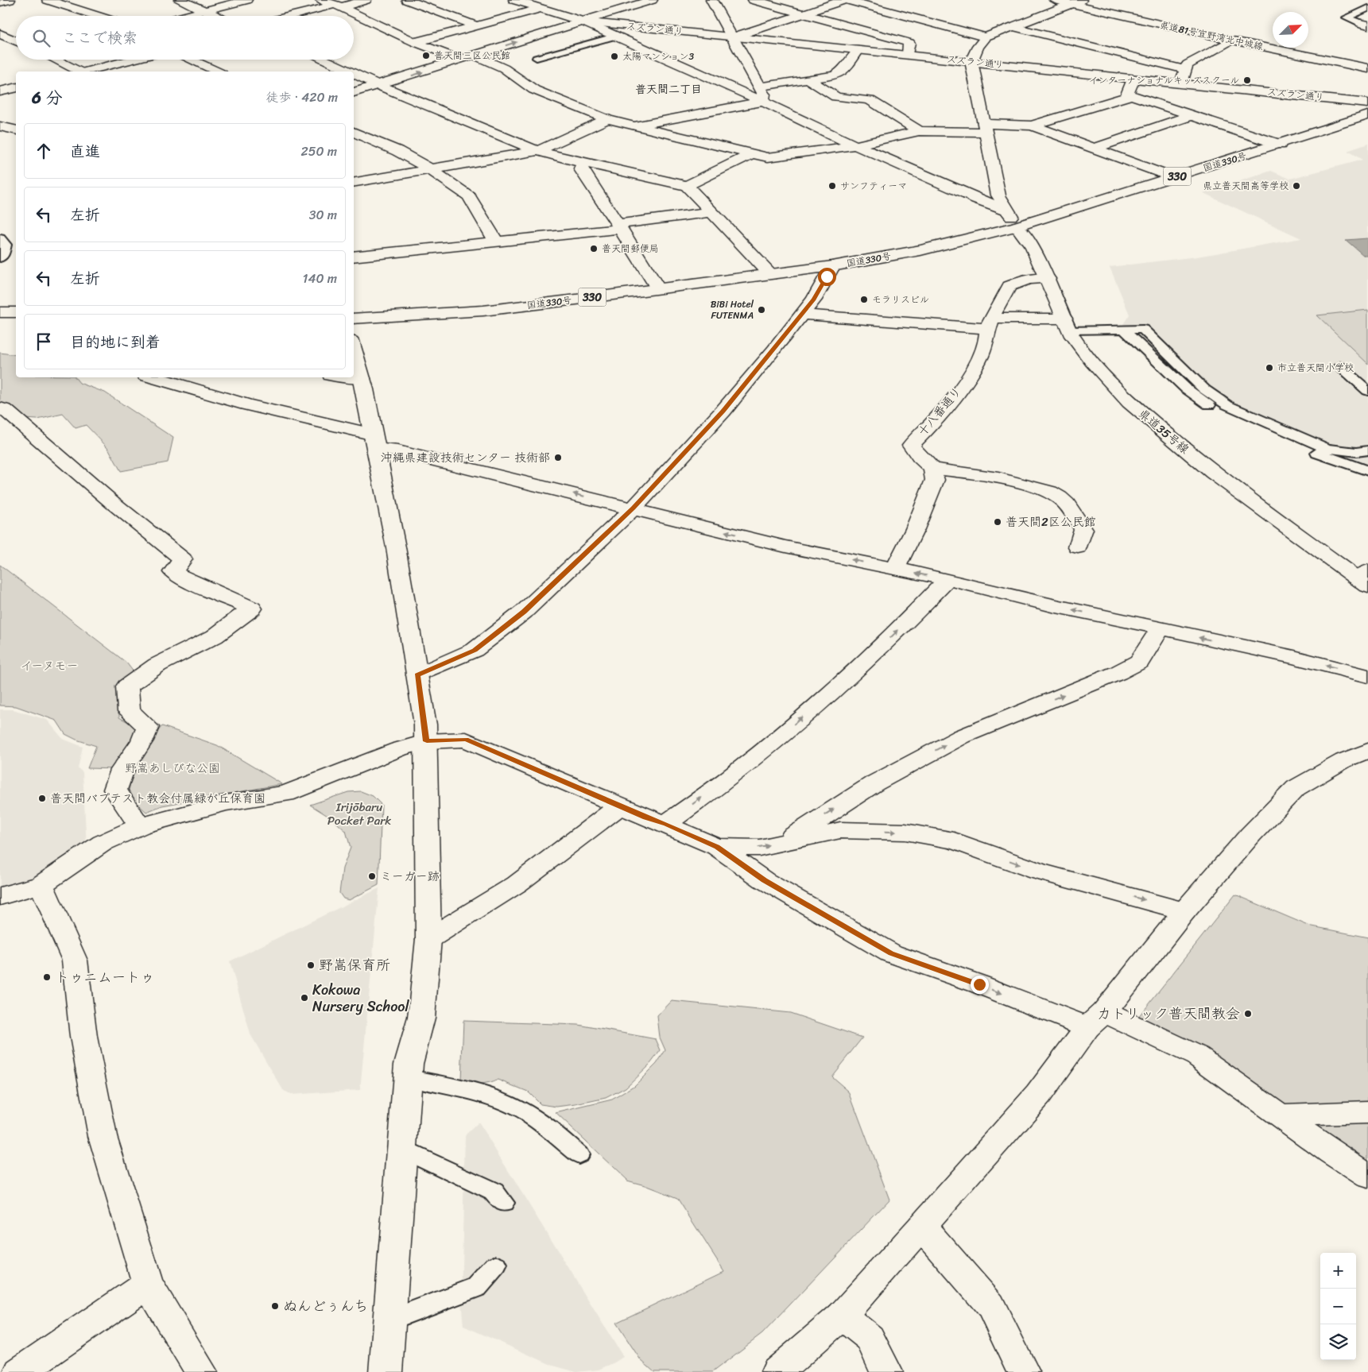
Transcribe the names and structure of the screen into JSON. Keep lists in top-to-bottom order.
{
  "streets": {
    "main road": [
      "スズラン通り",
      "県道81号宜野湾北中城線",
      "国道330号",
      "330",
      "十八番通り",
      "県道35号線"
    ]
  },
  "crossings": [
    ["スズラン通り", "県道35号線"],
    ["国道330号", "県道35号線"],
    ["十八番通り", "県道35号線"]
  ],
  "districts": ["普天間二丁目"],
  "parks": ["イーヌモー", "野嵩あしびな公園", "Irijōbaru Pocket Park"],
  "places": [
    "普天間三区公民館",
    "太陽マンション3",
    "インターナショナルキッズスクール",
    "サンフティーマ",
    "県立普天間高等学校",
    "普天間郵便局",
    "モラリスビル",
    "BiBi Hotel FUTENMA",
    "市立普天間小学校",
    "沖縄県建設技術センター 技術部",
    "普天間2区公民館",
    "普天間バプテスト教会付属緑が丘保育園",
    "ミーガー跡",
    "野嵩保育所",
    "トゥニムートゥ",
    "Kokowa Nursery School",
    "カトリック普天間教会",
    "ぬんどぅんち"
  ],
  "north": "top right",
  "page": {
    "search": "ここで検索",
    "heading": ["6 分", "徒歩 · 420 m"],
    "list": [
      ["直進", "250 m"],
      ["左折", "30 m"],
      ["左折", "140 m"],
      "目的地に到着"
    ],
    "map_buttons": ["+", "−"]
  }
}
